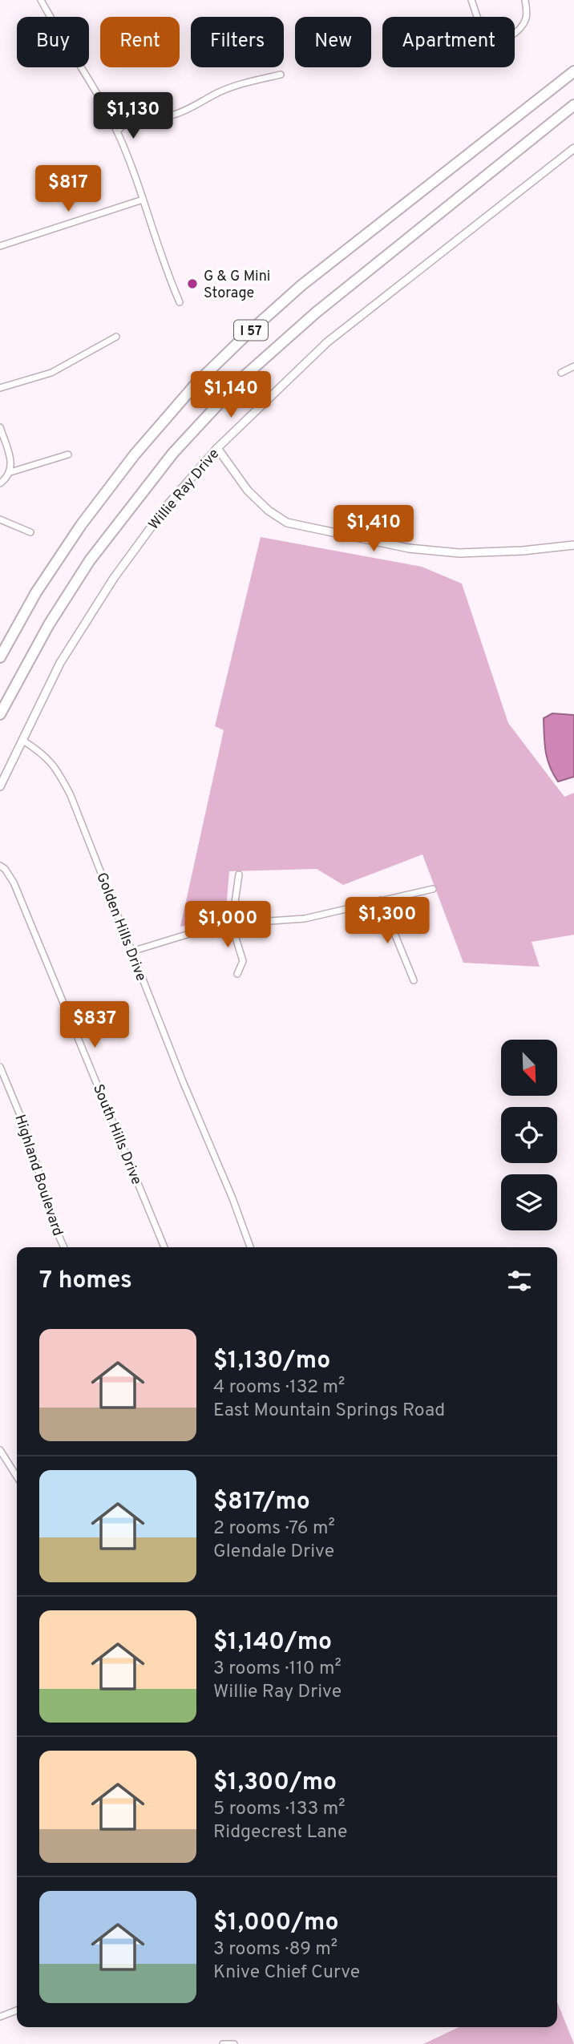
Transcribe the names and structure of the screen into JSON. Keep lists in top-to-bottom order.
{
  "streets": {
    "highway": ["I 57"],
    "street": [
      "Willie Ray Drive",
      "Golden Hills Drive",
      "South Hills Drive",
      "Highland Boulevard"
    ]
  },
  "crossings": [
    ["Willie Ray Drive", "Golden Hills Drive"]
  ],
  "places": ["G & G Mini Storage"],
  "north": "bottom right",
  "page": {
    "chip": [
      "Buy",
      "Rent",
      "Filters",
      "New",
      "Apartment"
    ],
    "price": [
      "$1,130",
      "$817",
      "$1,140",
      "$1,410",
      "$1,300",
      "$1,000",
      "$837"
    ],
    "heading": "7 homes",
    "list": [
      {
        "name": "$1,130/mo",
        "note": "4 rooms · 132 m² · East Mountain Springs Road"
      },
      {
        "name": "$817/mo",
        "note": "2 rooms · 76 m² · Glendale Drive"
      },
      {
        "name": "$1,140/mo",
        "note": "3 rooms · 110 m² · Willie Ray Drive"
      },
      {
        "name": "$1,300/mo",
        "note": "5 rooms · 133 m² · Ridgecrest Lane"
      },
      {
        "name": "$1,000/mo",
        "note": "3 rooms · 89 m² · Knive Chief Curve"
      }
    ]
  }
}
